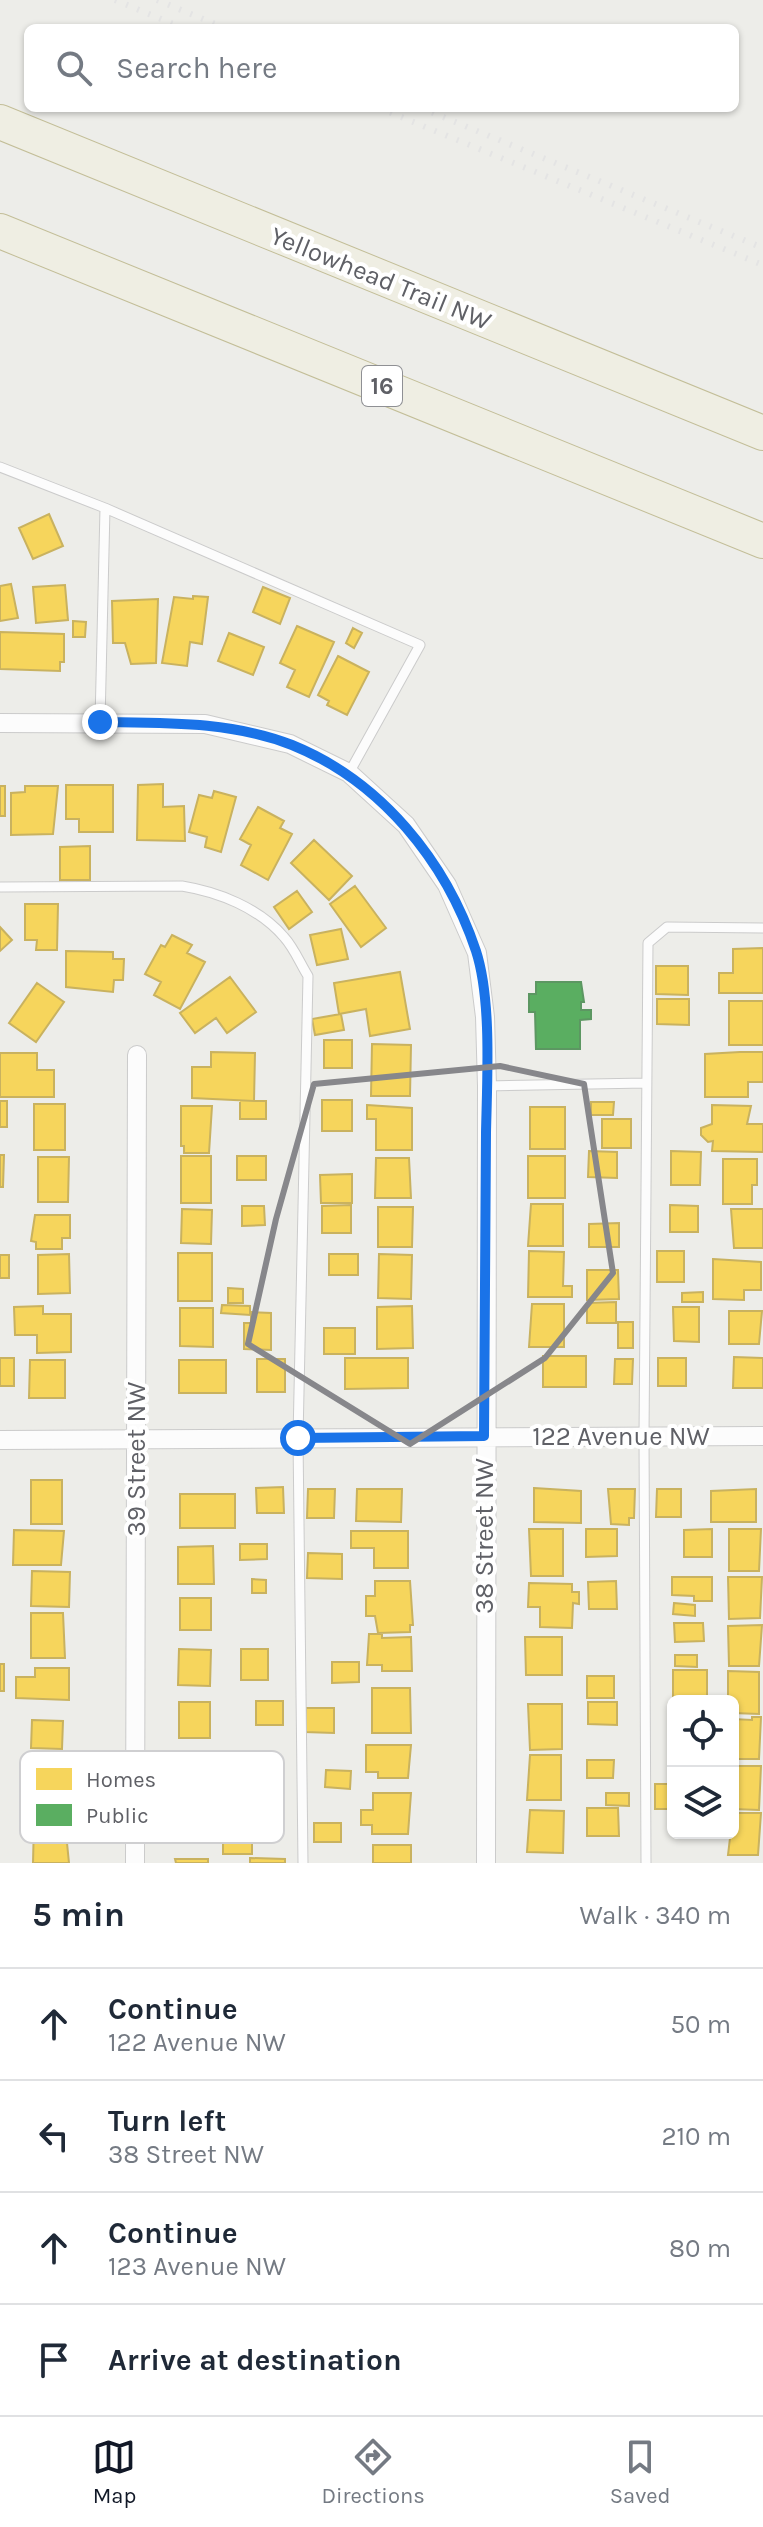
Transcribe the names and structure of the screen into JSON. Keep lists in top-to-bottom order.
{
  "streets": {
    "highway": ["Yellowhead Trail NW", "16"],
    "street": ["122 Avenue NW", "39 Street NW", "38 Street NW"]
  },
  "crossings": [
    ["122 Avenue NW", "39 Street NW"],
    ["122 Avenue NW", "38 Street NW"]
  ],
  "legend": ["Homes", "Public"],
  "page": {
    "search": "Search here",
    "heading": ["5 min", "Walk · 340 m"],
    "list": [
      ["Continue", "122 Avenue NW", "50 m"],
      ["Turn left", "38 Street NW", "210 m"],
      ["Continue", "123 Avenue NW", "80 m"],
      "Arrive at destination"
    ],
    "nav": ["Map", "Directions", "Saved"]
  }
}
